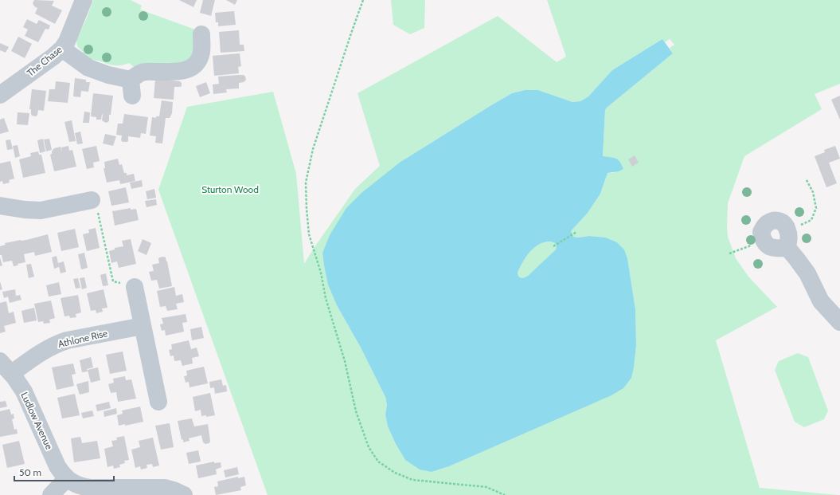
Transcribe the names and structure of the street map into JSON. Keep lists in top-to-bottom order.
{
  "streets": {
    "street": ["The Chase", "Athlone Rise", "Ludlow Avenue"]
  },
  "crossings": [
    ["Athlone Rise", "Ludlow Avenue"]
  ],
  "parks": ["Sturton Wood"],
  "scale_bar": "50 m"
}
